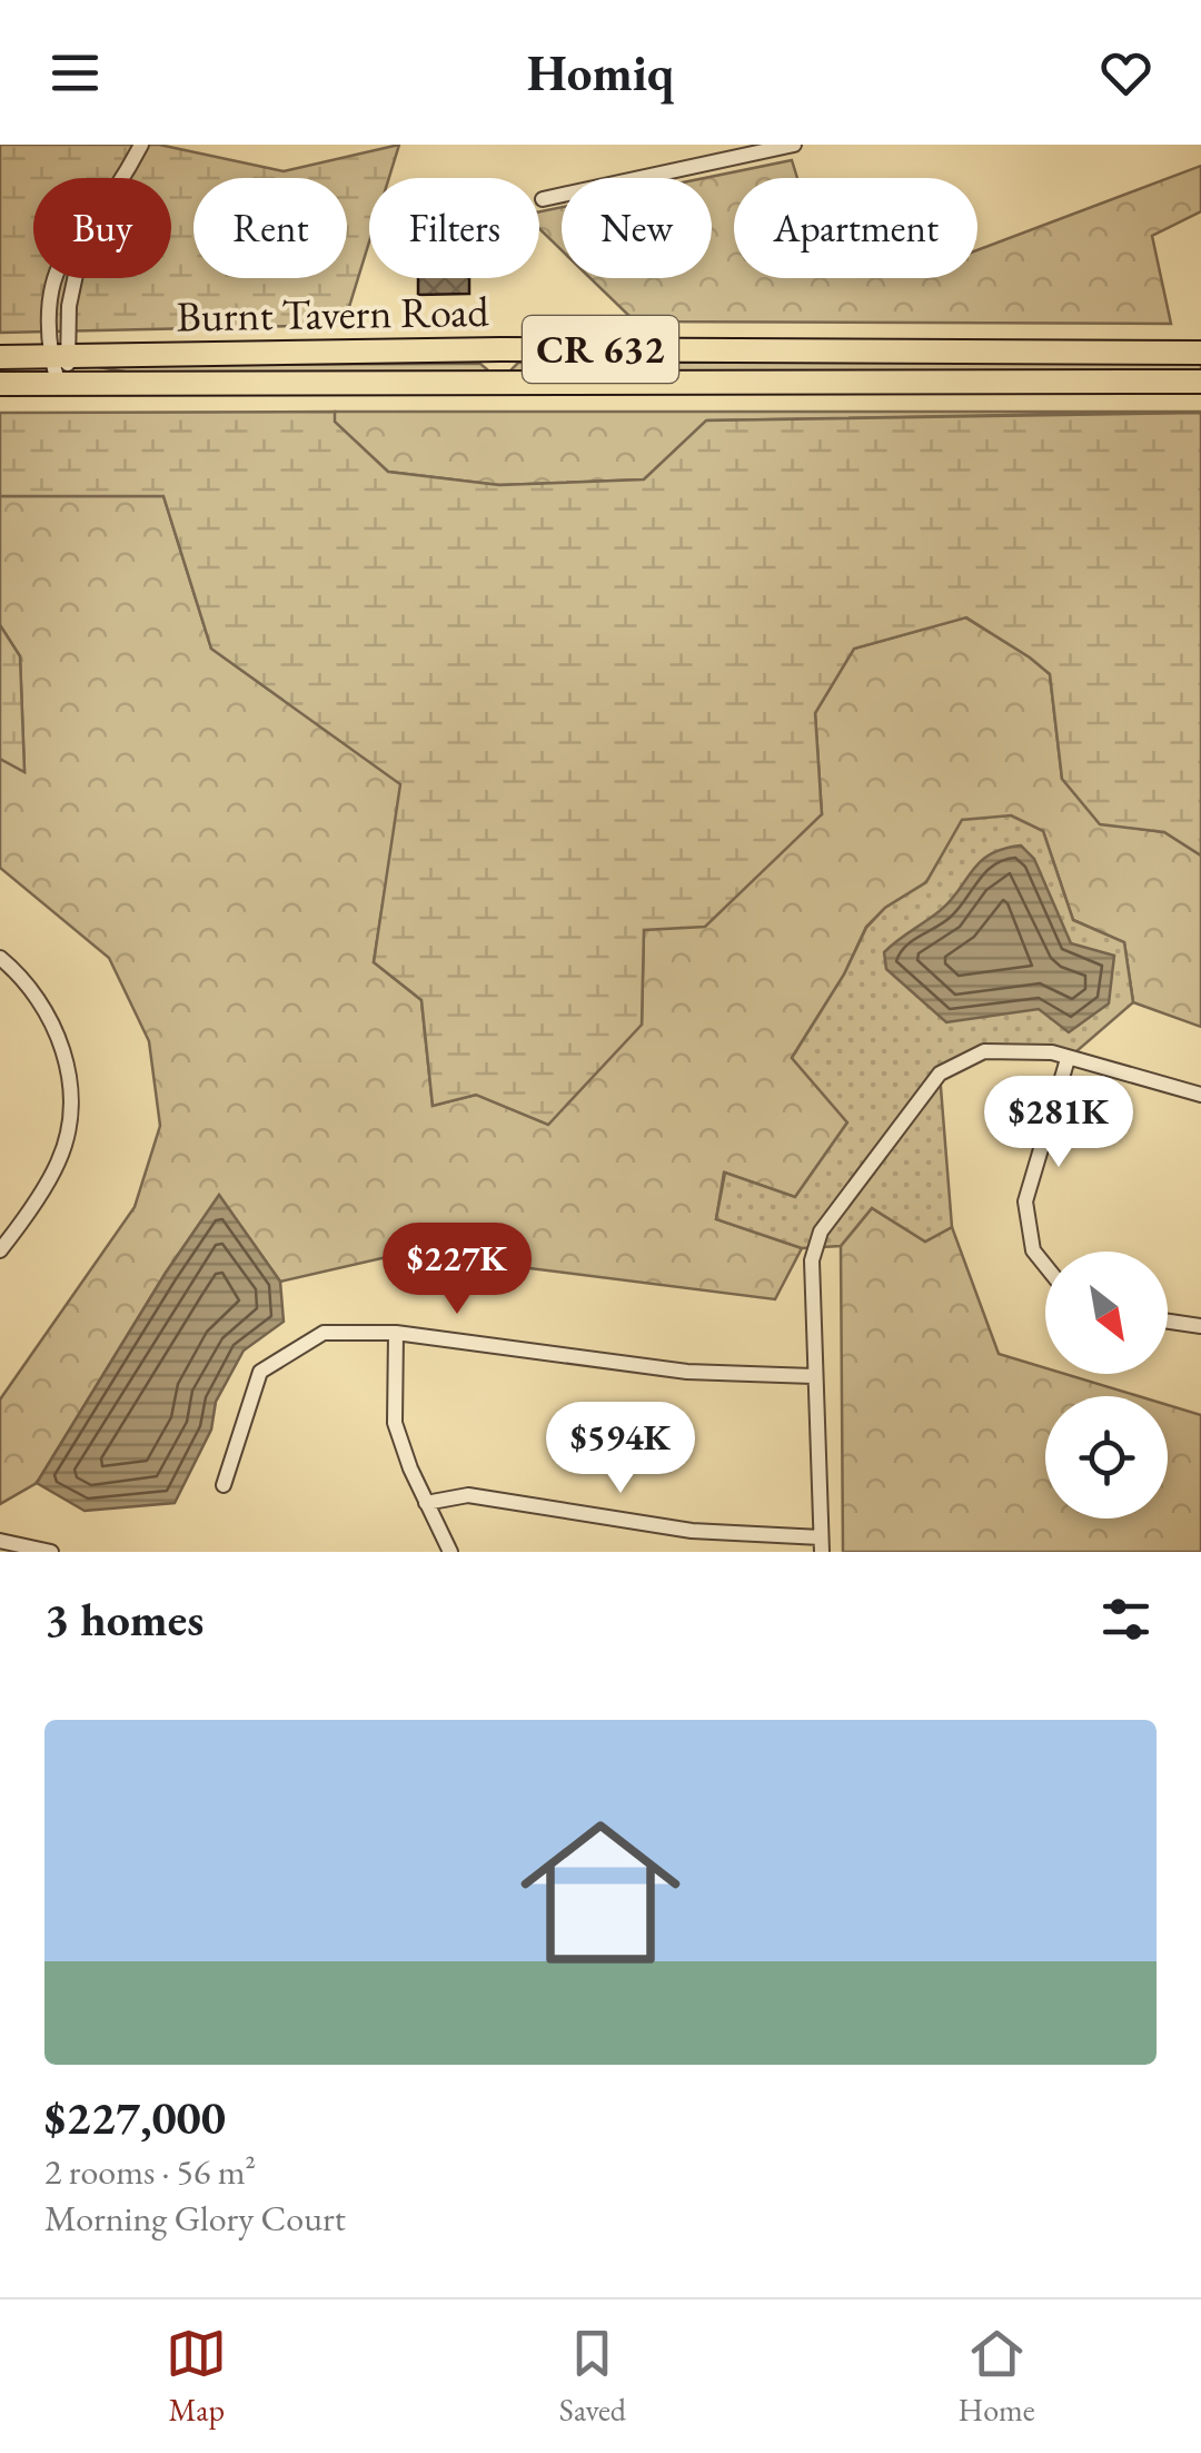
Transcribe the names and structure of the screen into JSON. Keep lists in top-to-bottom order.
{
  "streets": {
    "main road": ["Burnt Tavern Road", "CR 632"]
  },
  "north": "bottom right",
  "page": {
    "header": "Homiq",
    "chip": [
      "Buy",
      "Rent",
      "Filters",
      "New",
      "Apartment"
    ],
    "price": ["$281K", "$227K", "$594K"],
    "heading": "3 homes",
    "list": [
      {
        "name": "$227,000",
        "note": "2 rooms · 56 m² · Morning Glory Court"
      }
    ],
    "tabs": ["Map", "Saved", "Home"]
  }
}
